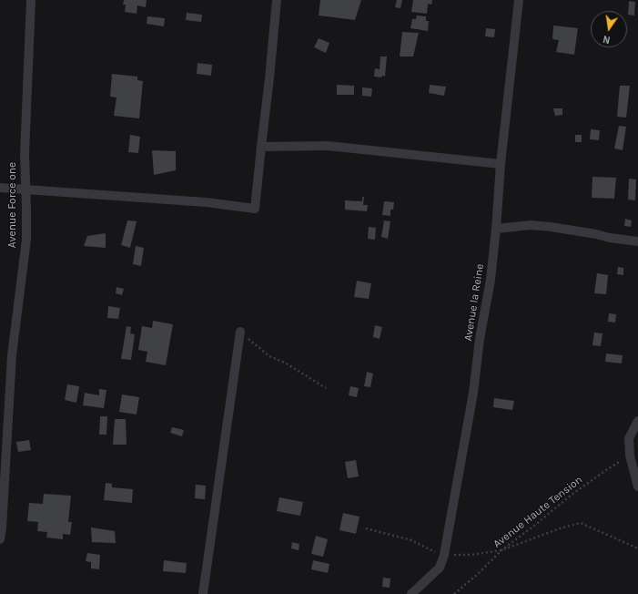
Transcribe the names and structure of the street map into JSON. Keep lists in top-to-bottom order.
{
  "streets": {
    "street": ["Avenue Force one", "Avenue la Reine"],
    "path": ["Avenue Haute Tension"]
  },
  "north": "bottom"
}
